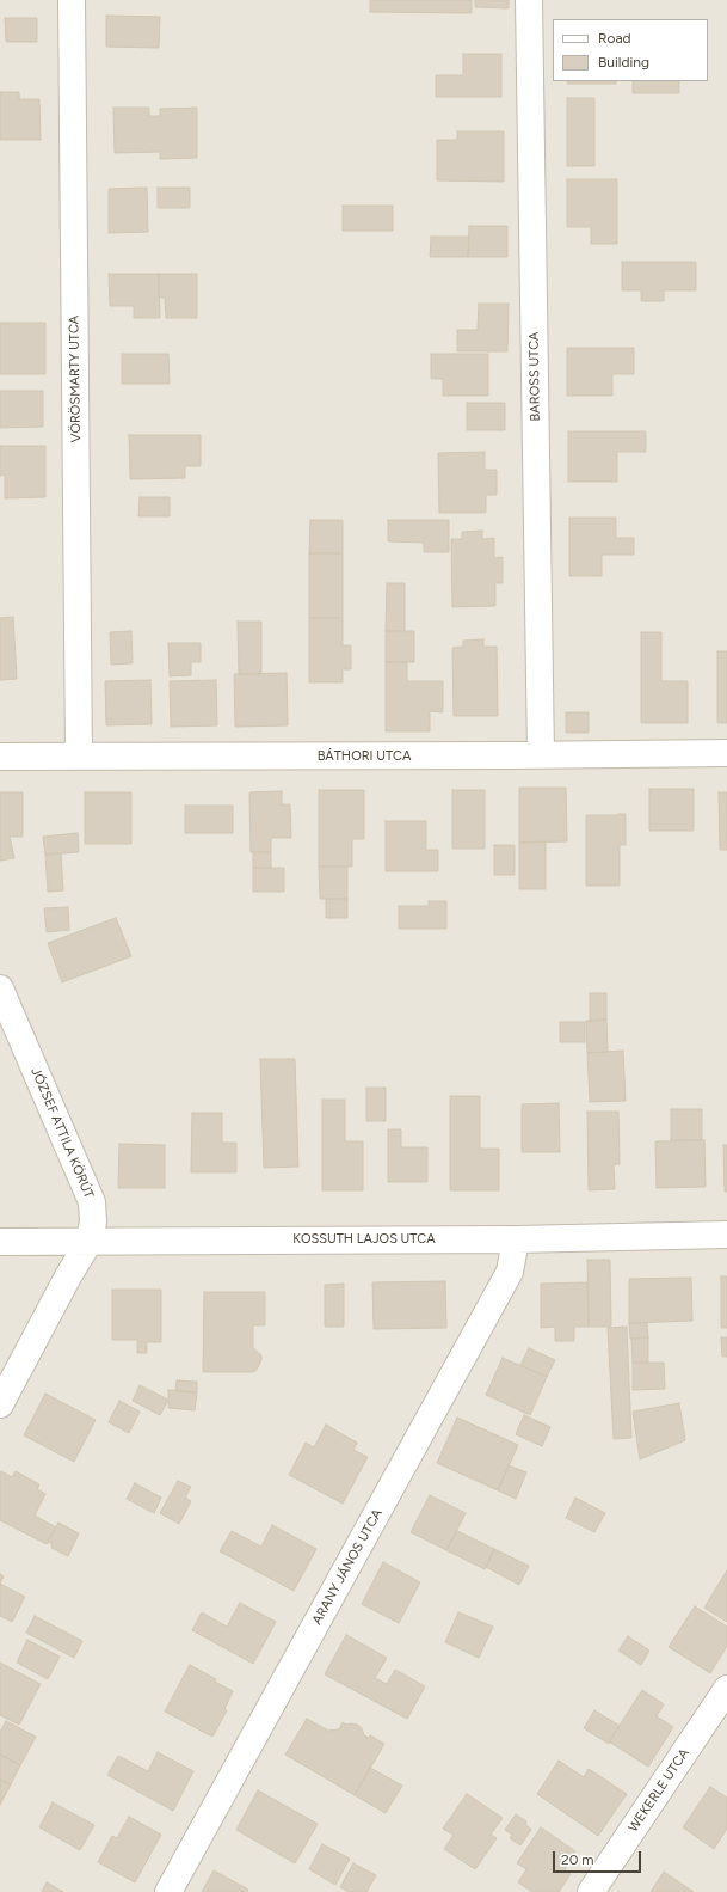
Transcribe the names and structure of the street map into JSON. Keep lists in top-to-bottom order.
{
  "streets": {
    "street": [
      "BAROSS UTCA",
      "VÖRÖSMARTY UTCA",
      "BÁTHORI UTCA",
      "JÓZSEF ATTILA KÖRÚT",
      "KOSSUTH LAJOS UTCA",
      "ARANY JÁNOS UTCA",
      "WEKERLE UTCA"
    ]
  },
  "crossings": [
    ["BAROSS UTCA", "BÁTHORI UTCA"],
    ["VÖRÖSMARTY UTCA", "BÁTHORI UTCA"],
    ["JÓZSEF ATTILA KÖRÚT", "KOSSUTH LAJOS UTCA"],
    ["KOSSUTH LAJOS UTCA", "ARANY JÁNOS UTCA"]
  ],
  "legend": ["Road", "Building"],
  "scale_bar": "20 m"
}
